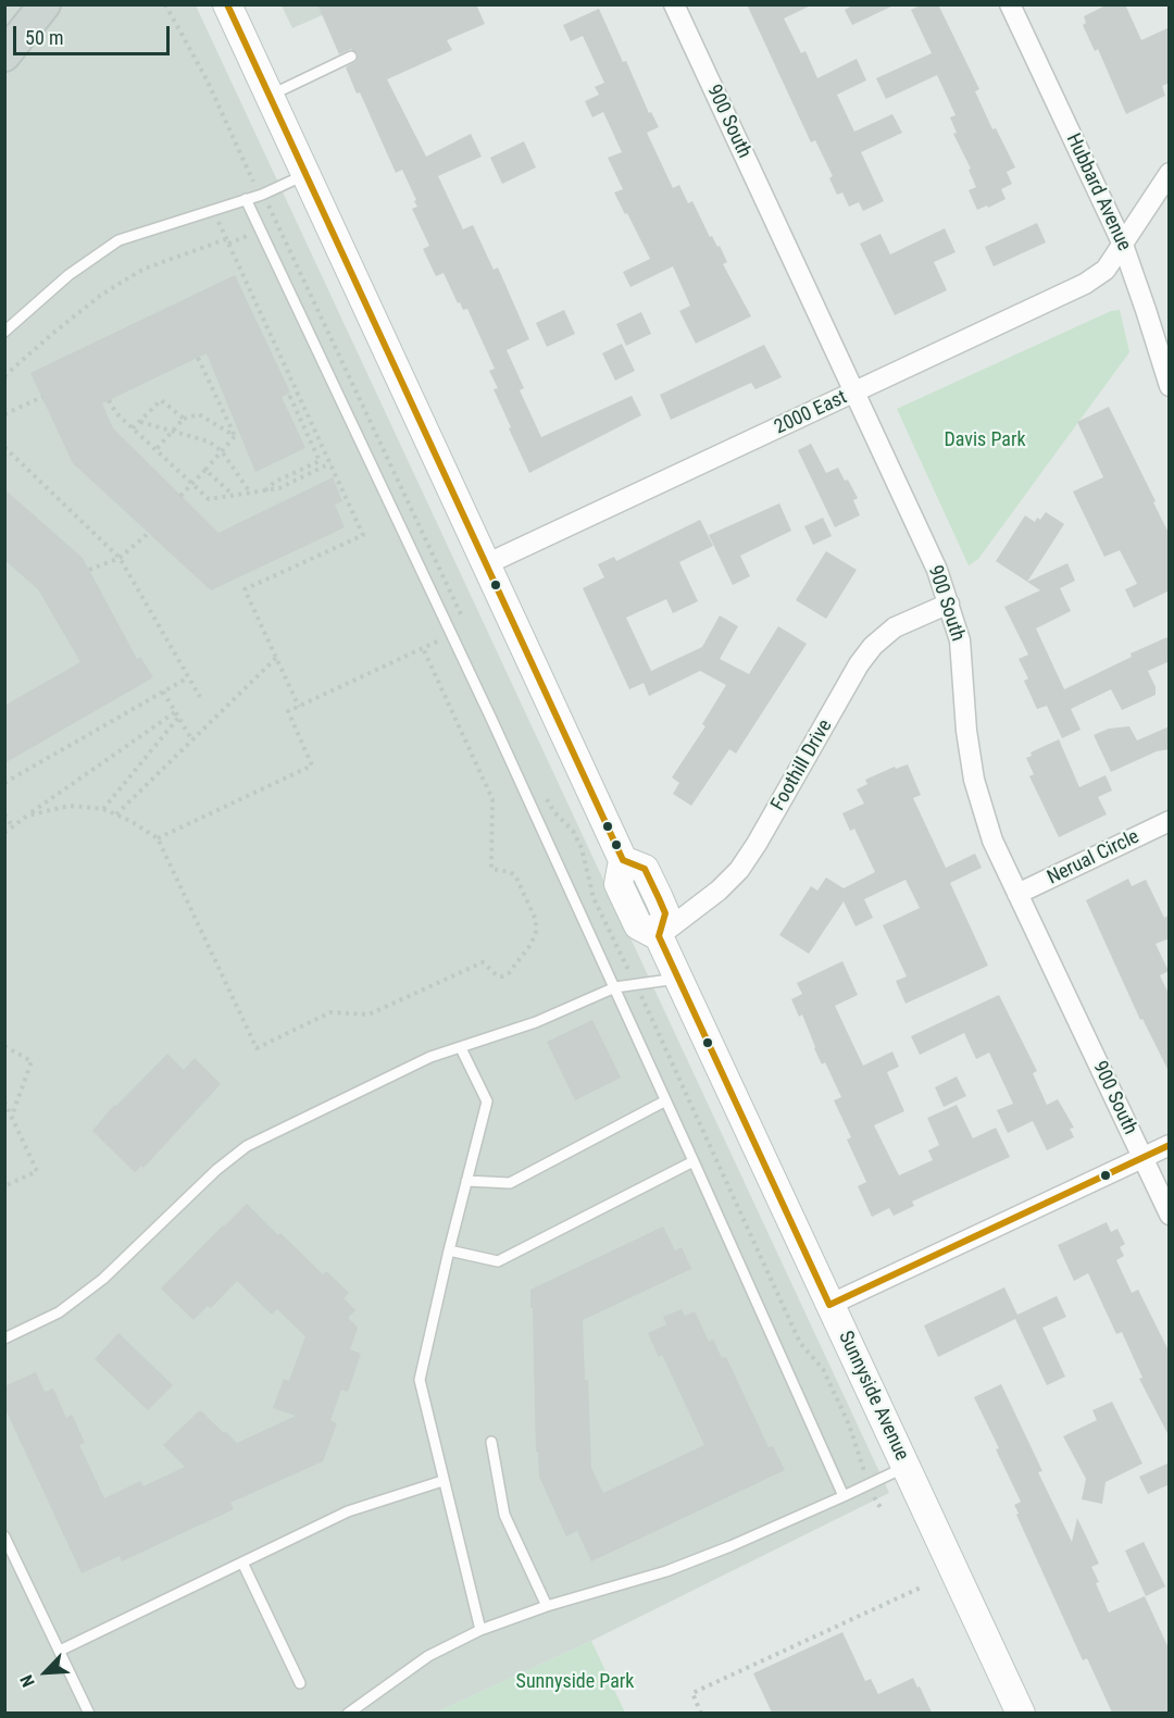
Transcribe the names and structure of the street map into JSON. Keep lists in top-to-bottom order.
{
  "streets": {
    "main road": ["Sunnyside Avenue"],
    "street": [
      "900 South",
      "Hubbard Avenue",
      "2000 East",
      "Foothill Drive",
      "Nerual Circle"
    ]
  },
  "crossings": [
    ["900 South", "2000 East"],
    ["900 South", "Foothill Drive"],
    ["900 South", "Nerual Circle"],
    ["Hubbard Avenue", "2000 East"],
    ["2000 East", "Sunnyside Avenue"],
    ["Foothill Drive", "Sunnyside Avenue"]
  ],
  "parks": ["Davis Park", "Sunnyside Park"],
  "scale_bar": "50 m",
  "north": "bottom left"
}
